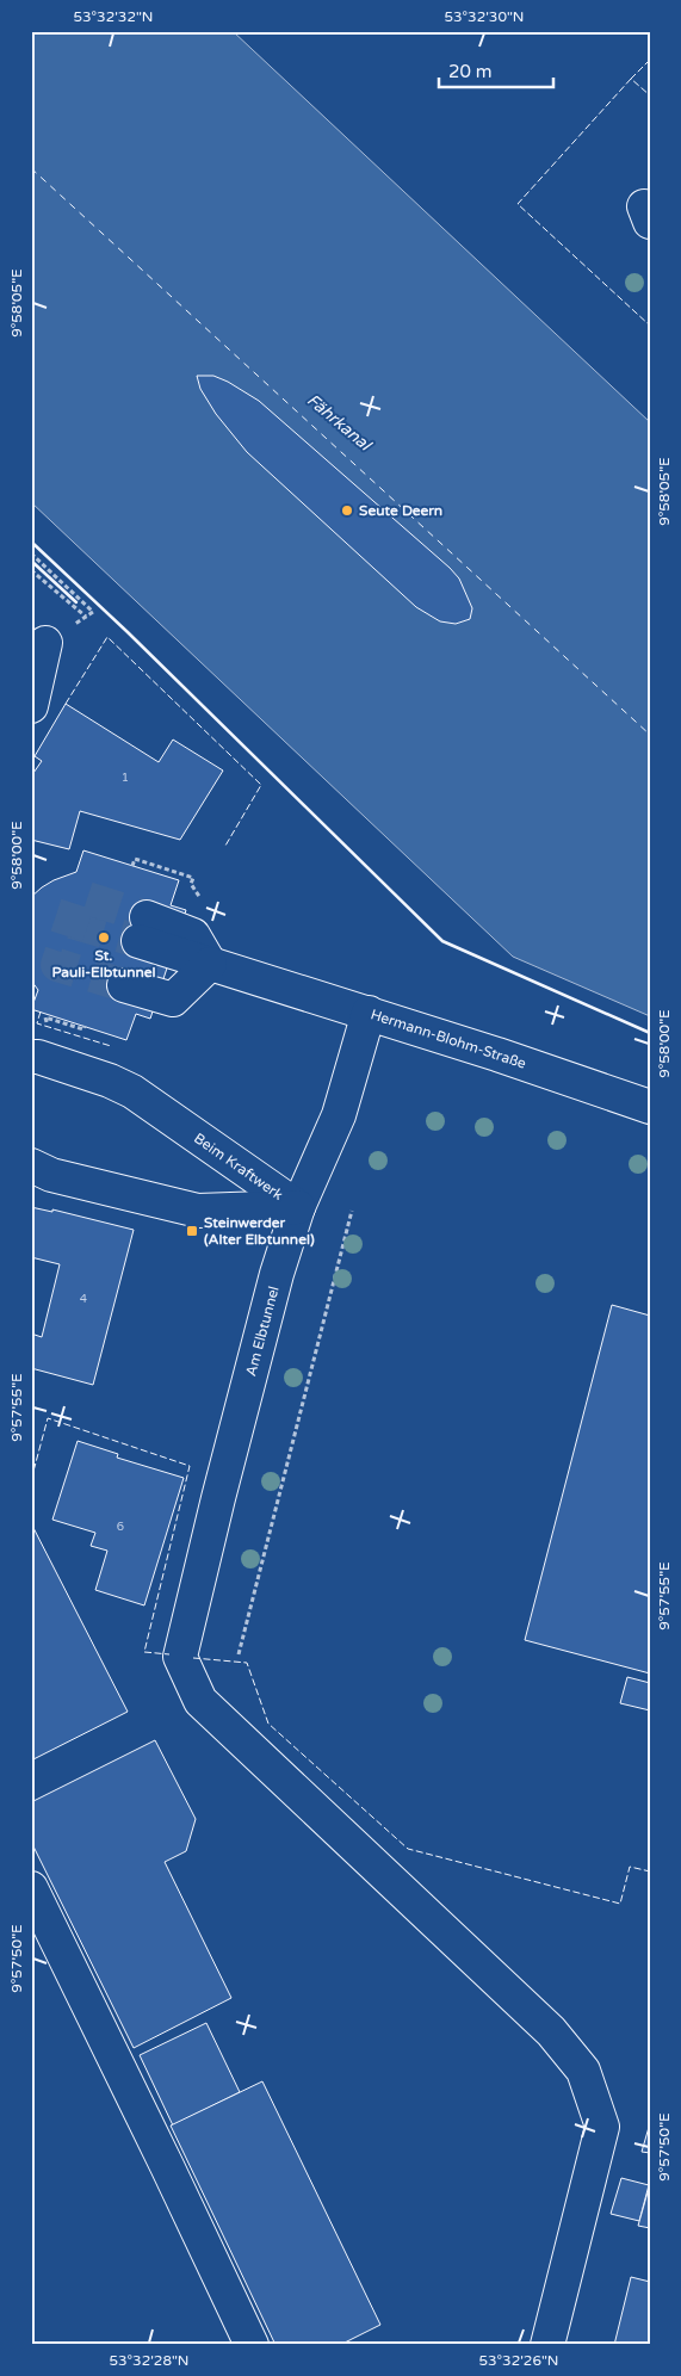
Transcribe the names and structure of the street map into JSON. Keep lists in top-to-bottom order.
{
  "streets": {
    "street": ["Hermann-Blohm-Straße", "Beim Kraftwerk", "Am Elbtunnel"]
  },
  "crossings": [
    ["Hermann-Blohm-Straße", "Am Elbtunnel"],
    ["Beim Kraftwerk", "Am Elbtunnel"]
  ],
  "water": ["Fährkanal"],
  "places": {
    "other": ["Seute Deern", "St. Pauli-Elbtunnel"],
    "transit": ["Steinwerder (Alter Elbtunnel)"]
  },
  "house_numbers": ["1", "4", "6"],
  "scale_bar": "20 m",
  "coordinates": [
    "53°32'32\"N",
    "53°32'30\"N",
    "9°58'05\"E",
    "9°58'00\"E",
    "9°57'55\"E",
    "9°57'50\"E",
    "53°32'28\"N",
    "53°32'26\"N"
  ]
}
